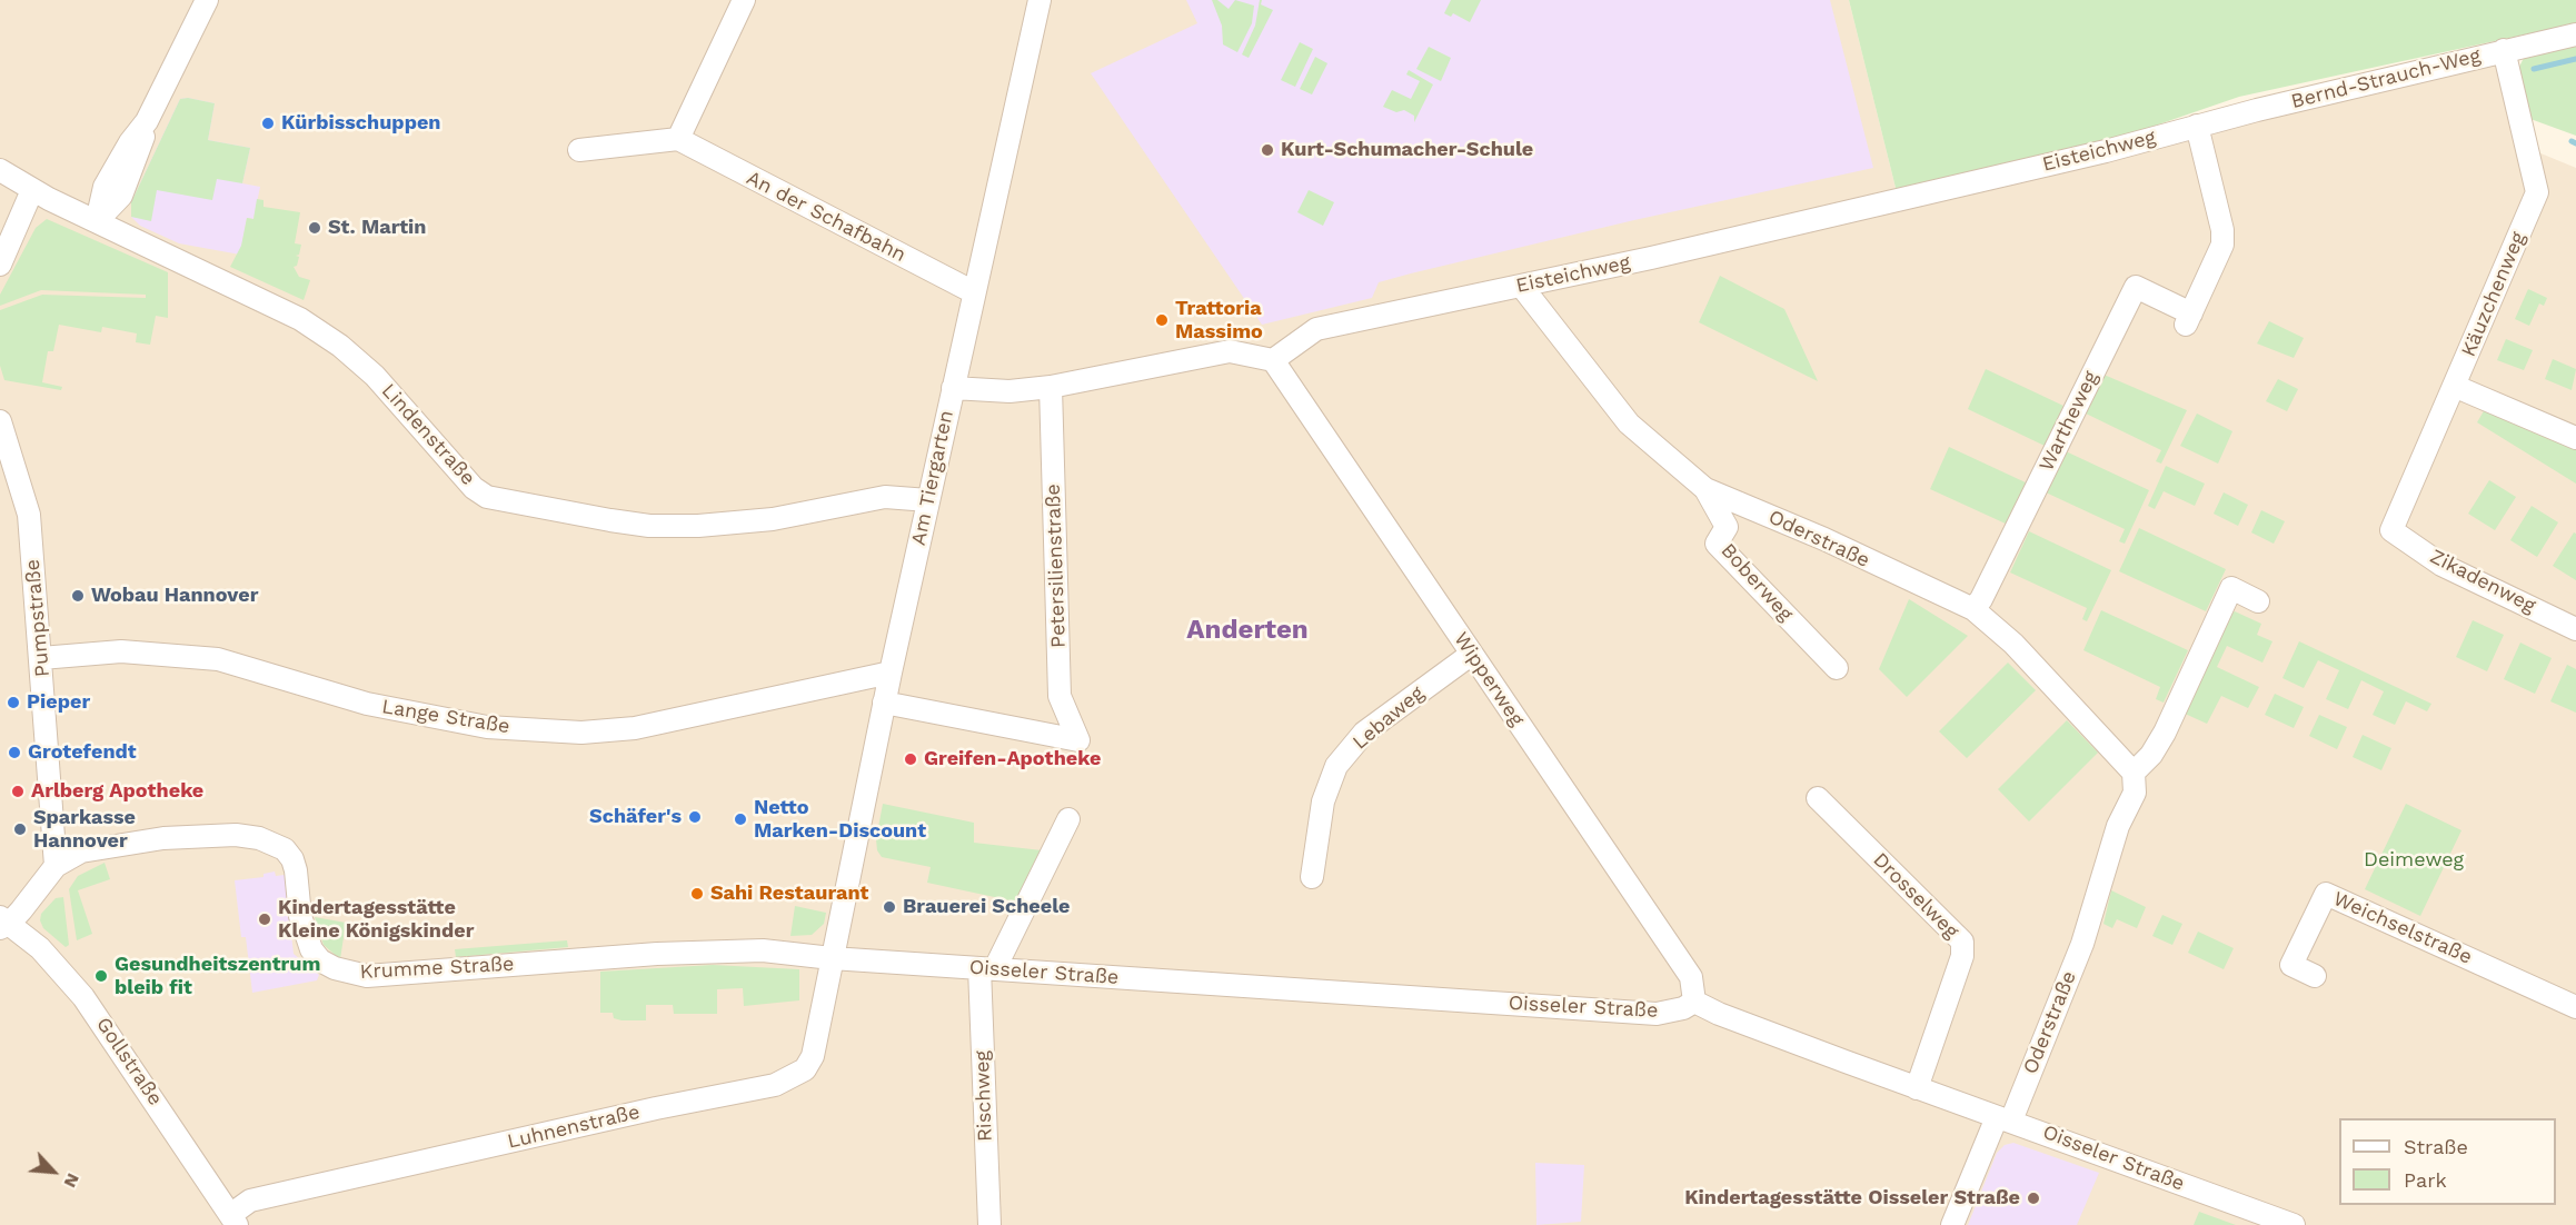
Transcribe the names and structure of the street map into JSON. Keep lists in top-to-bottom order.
{
  "streets": {
    "street": [
      "Bernd-Strauch-Weg",
      "Eisteichweg",
      "An der Schafbahn",
      "Käuzchenweg",
      "Wartheweg",
      "Lindenstraße",
      "Am Tiergarten",
      "Oderstraße",
      "Petersilienstraße",
      "Zikadenweg",
      "Boberweg",
      "Pumpstraße",
      "Wipperweg",
      "Lange Straße",
      "Lebaweg",
      "Drosselweg",
      "Weichselstraße",
      "Krumme Straße",
      "Oisseler Straße",
      "Gollstraße",
      "Rischweg",
      "Luhnenstraße"
    ]
  },
  "crossings": [
    ["Bernd-Strauch-Weg", "Eisteichweg"],
    ["Bernd-Strauch-Weg", "Käuzchenweg"],
    ["Bernd-Strauch-Weg", "Wartheweg"],
    ["Eisteichweg", "Wartheweg"],
    ["Eisteichweg", "Oderstraße"],
    ["Eisteichweg", "Wipperweg"],
    ["An der Schafbahn", "Am Tiergarten"],
    ["Käuzchenweg", "Zikadenweg"],
    ["Wartheweg", "Oderstraße"],
    ["Lindenstraße", "Am Tiergarten"],
    ["Am Tiergarten", "Petersilienstraße"],
    ["Am Tiergarten", "Lange Straße"],
    ["Am Tiergarten", "Krumme Straße"],
    ["Am Tiergarten", "Oisseler Straße"],
    ["Am Tiergarten", "Luhnenstraße"],
    ["Oderstraße", "Boberweg"],
    ["Oderstraße", "Oisseler Straße"],
    ["Pumpstraße", "Lange Straße"],
    ["Pumpstraße", "Krumme Straße"],
    ["Wipperweg", "Lebaweg"],
    ["Wipperweg", "Oisseler Straße"],
    ["Drosselweg", "Oisseler Straße"],
    ["Krumme Straße", "Oisseler Straße"],
    ["Krumme Straße", "Luhnenstraße"],
    ["Oisseler Straße", "Rischweg"],
    ["Oisseler Straße", "Luhnenstraße"],
    ["Gollstraße", "Luhnenstraße"]
  ],
  "districts": ["Anderten"],
  "parks": ["Deimeweg"],
  "places": [
    "Kürbisschuppen",
    "Kurt-Schumacher-Schule",
    "St. Martin",
    "Trattoria Massimo",
    "Wobau Hannover",
    "Pieper",
    "Grotefendt",
    "Greifen-Apotheke",
    "Arlberg Apotheke",
    "Schäfer's",
    "Netto Marken-Discount",
    "Sparkasse Hannover",
    "Sahi Restaurant",
    "Brauerei Scheele",
    "Kindertagesstätte Kleine Königskinder",
    "Gesundheitszentrum bleib fit",
    "Kindertagesstätte Oisseler Straße"
  ],
  "legend": ["Straße", "Park"],
  "north": "bottom right"
}
